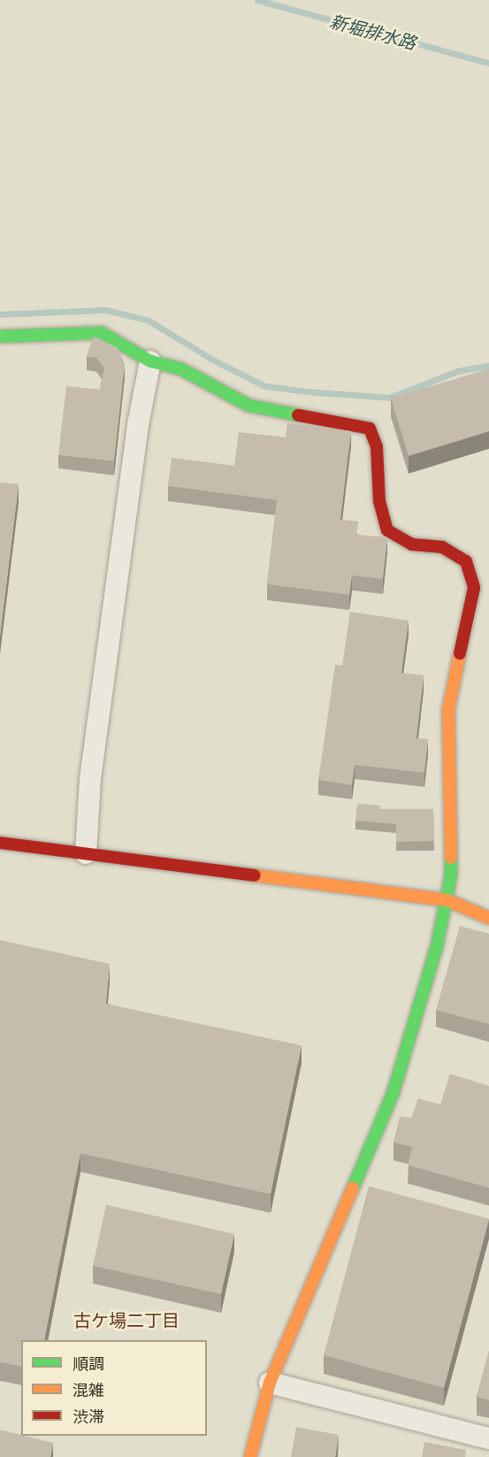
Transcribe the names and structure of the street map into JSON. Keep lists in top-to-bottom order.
{
  "districts": ["古ケ場二丁目"],
  "water": ["新堀排水路"],
  "legend": ["順調", "混雑", "渋滞"]
}
